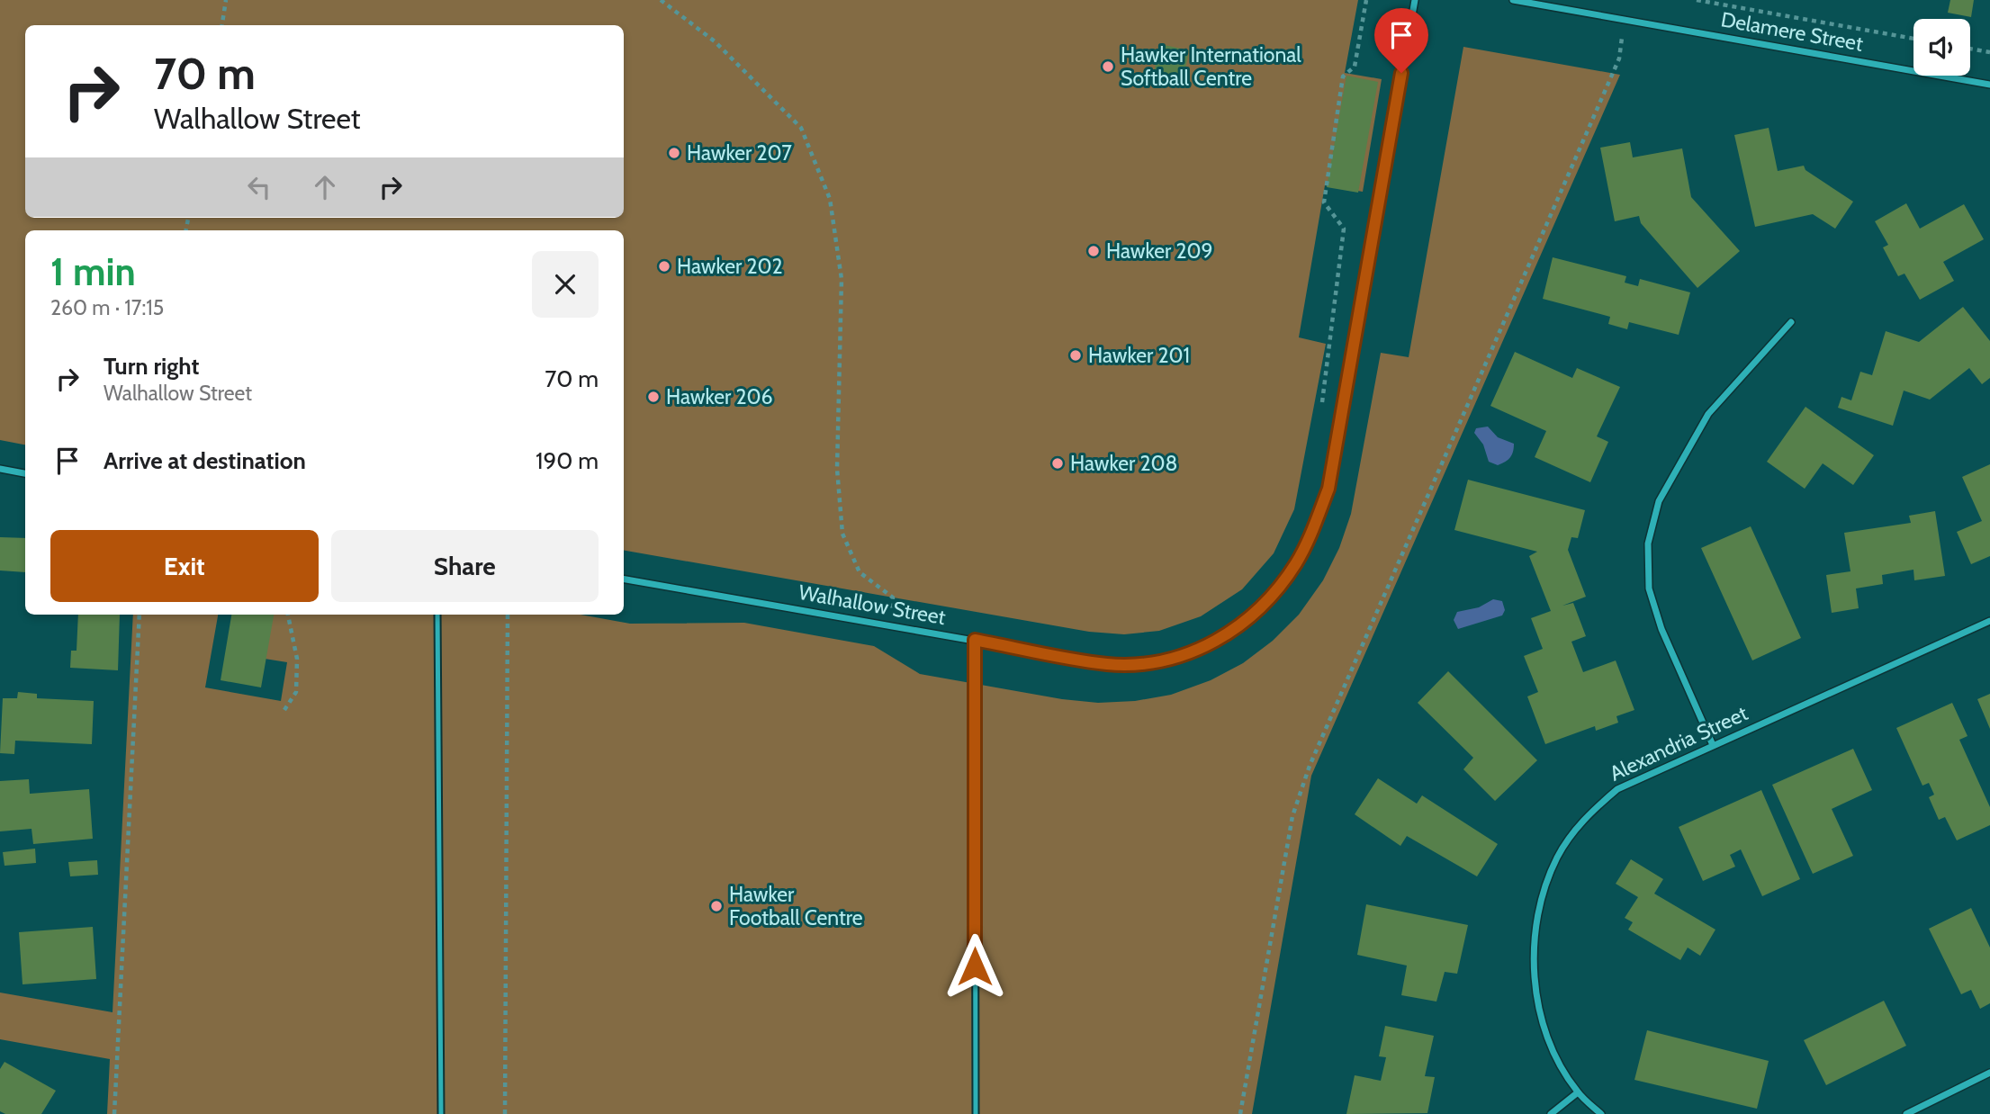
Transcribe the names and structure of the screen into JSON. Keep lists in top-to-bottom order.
{
  "streets": {
    "street": ["Delamere Street", "Walhallow Street", "Alexandria Street"]
  },
  "places": [
    "Hawker International Softball Centre",
    "Hawker 207",
    "Hawker 209",
    "Hawker 202",
    "Hawker 201",
    "Hawker 206",
    "Hawker 208",
    "Hawker Football Centre"
  ],
  "page": {
    "turn": ["70 m", "Walhallow Street"],
    "heading": ["1 min", "260 m · 17:15"],
    "list": [
      {
        "name": "Turn right",
        "note": "Walhallow Street",
        "value": "70 m"
      },
      {
        "name": "Arrive at destination",
        "value": "190 m"
      }
    ],
    "buttons": ["Exit", "Share"]
  }
}
